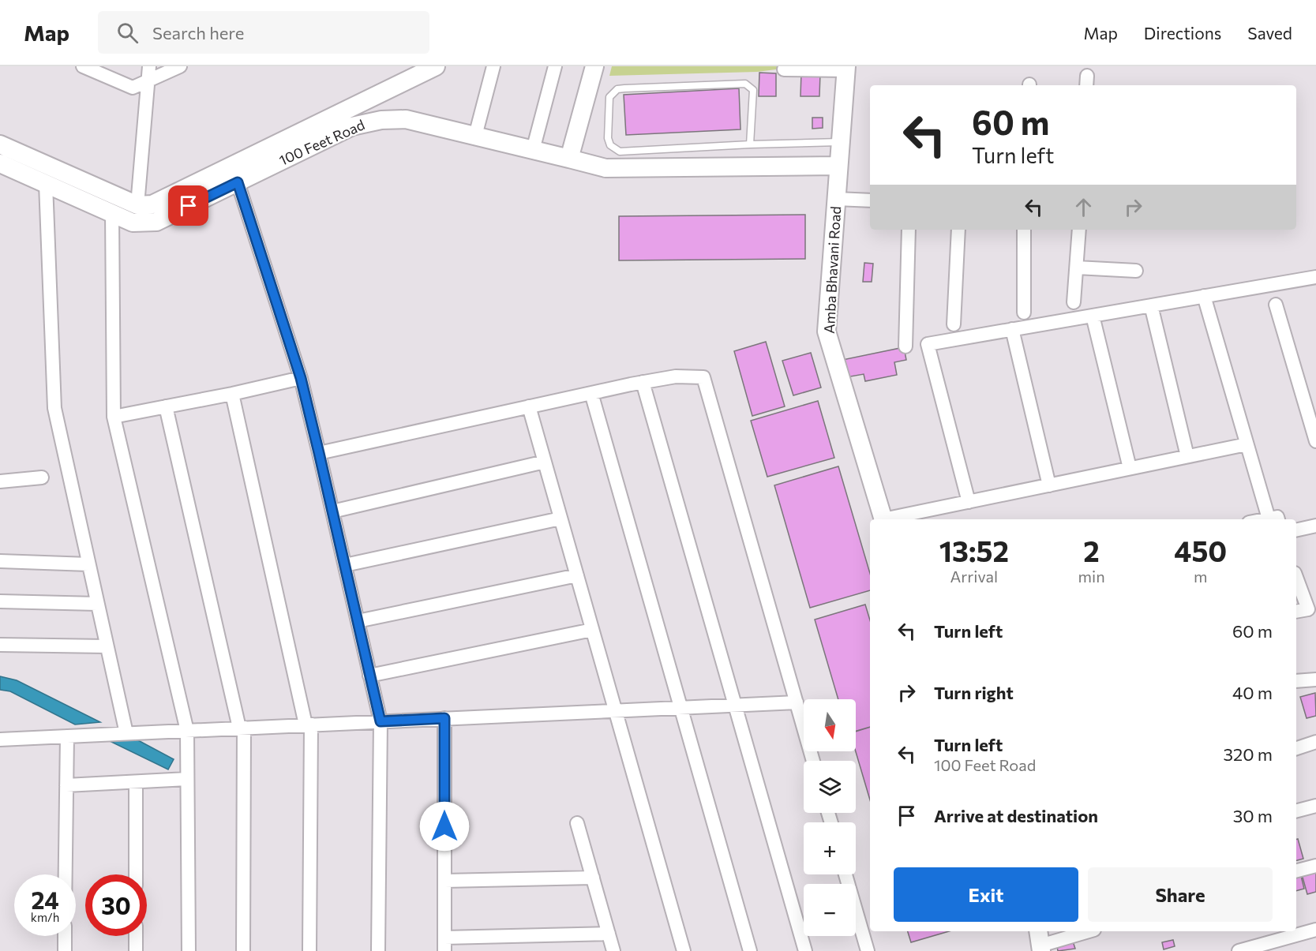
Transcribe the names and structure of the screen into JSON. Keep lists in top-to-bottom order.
{
  "streets": {
    "main road": ["100 Feet Road", "Amba Bhavani Road"]
  },
  "crossings": [
    ["100 Feet Road", "Amba Bhavani Road"]
  ],
  "north": "bottom",
  "page": {
    "header": "Map",
    "search": "Search here",
    "nav": ["Map", "Directions", "Saved"],
    "turn": ["60 m", "Turn left"],
    "eta": [
      "13:52",
      "Arrival",
      "2",
      "min",
      "450",
      "m"
    ],
    "list": [
      {
        "name": "Turn left",
        "value": "60 m"
      },
      {
        "name": "Turn right",
        "value": "40 m"
      },
      {
        "name": "Turn left",
        "note": "100 Feet Road",
        "value": "320 m"
      },
      {
        "name": "Arrive at destination",
        "value": "30 m"
      }
    ],
    "map_buttons": ["+", "−"],
    "buttons": ["Exit", "Share"],
    "speed": "24 km/h",
    "limit": "30"
  }
}
